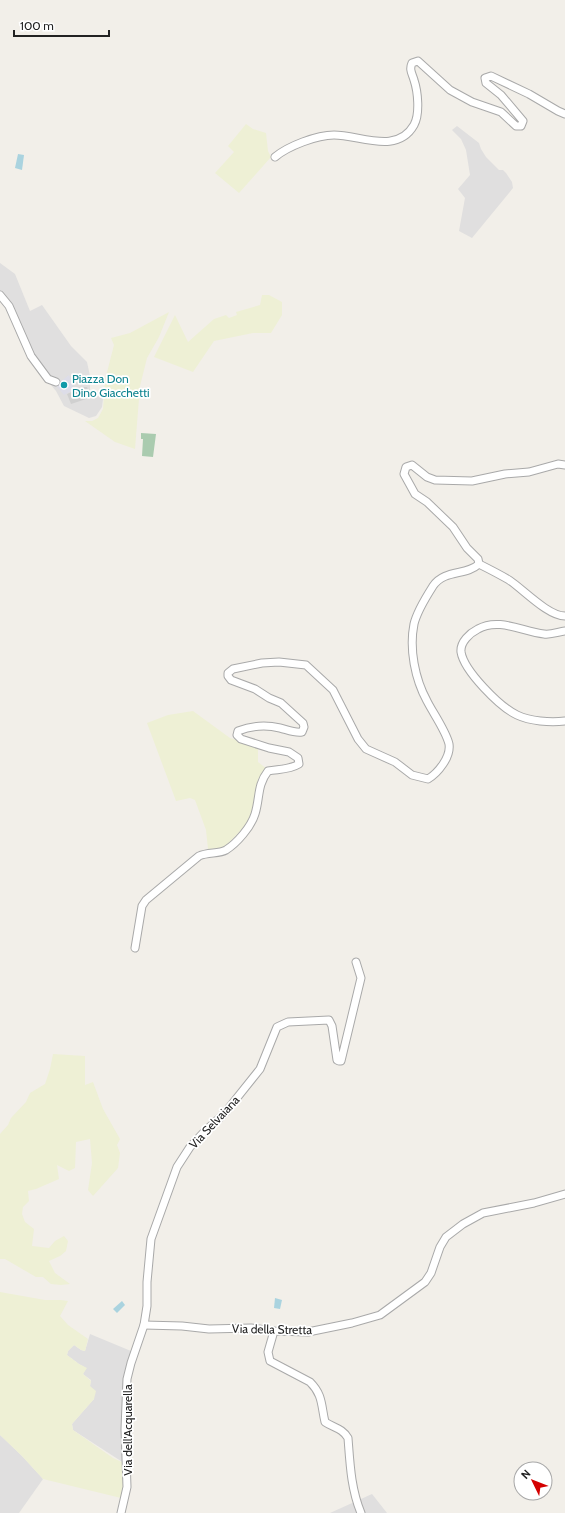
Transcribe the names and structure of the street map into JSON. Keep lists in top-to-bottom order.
{
  "streets": {
    "street": ["Via Selvaiana", "Via della Stretta", "Via dell'Acquarella"]
  },
  "crossings": [
    ["Via Selvaiana", "Via della Stretta"],
    ["Via Selvaiana", "Via dell'Acquarella"],
    ["Via della Stretta", "Via dell'Acquarella"]
  ],
  "places": ["Piazza Don Dino Giacchetti"],
  "scale_bar": "100 m",
  "north": "top left"
}
